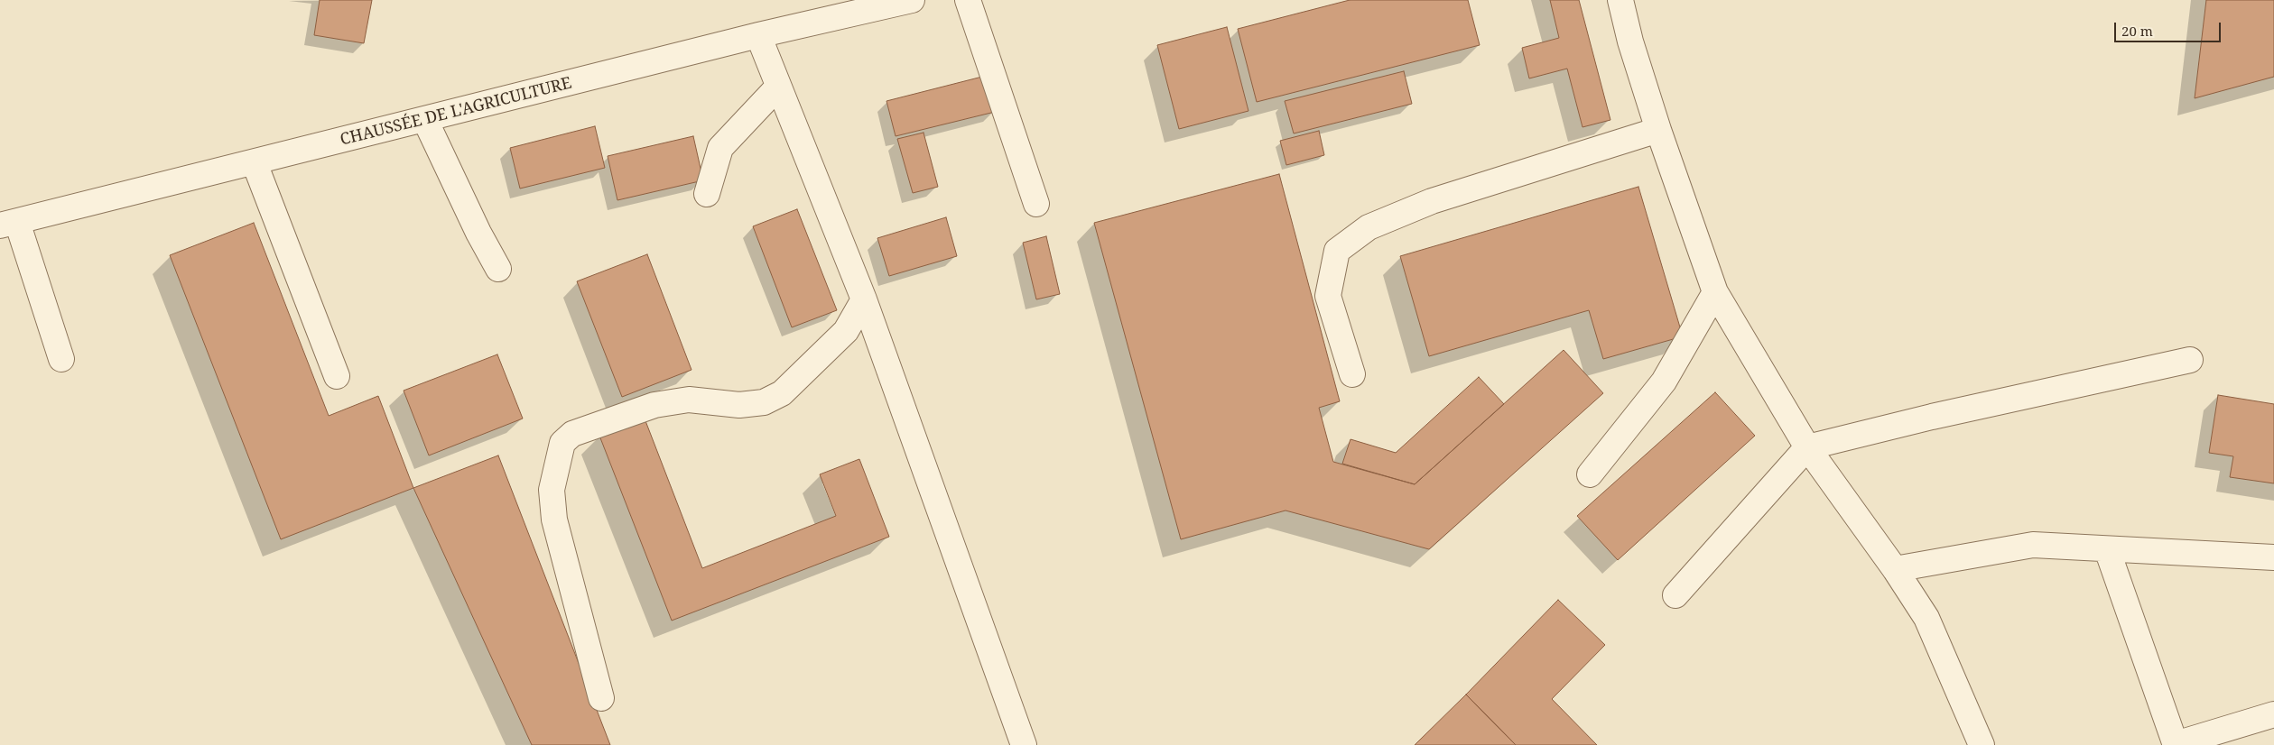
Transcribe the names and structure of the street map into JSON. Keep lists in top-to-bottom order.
{
  "streets": {
    "street": ["CHAUSSÉE DE L'AGRICULTURE"]
  },
  "scale_bar": "20 m"
}
